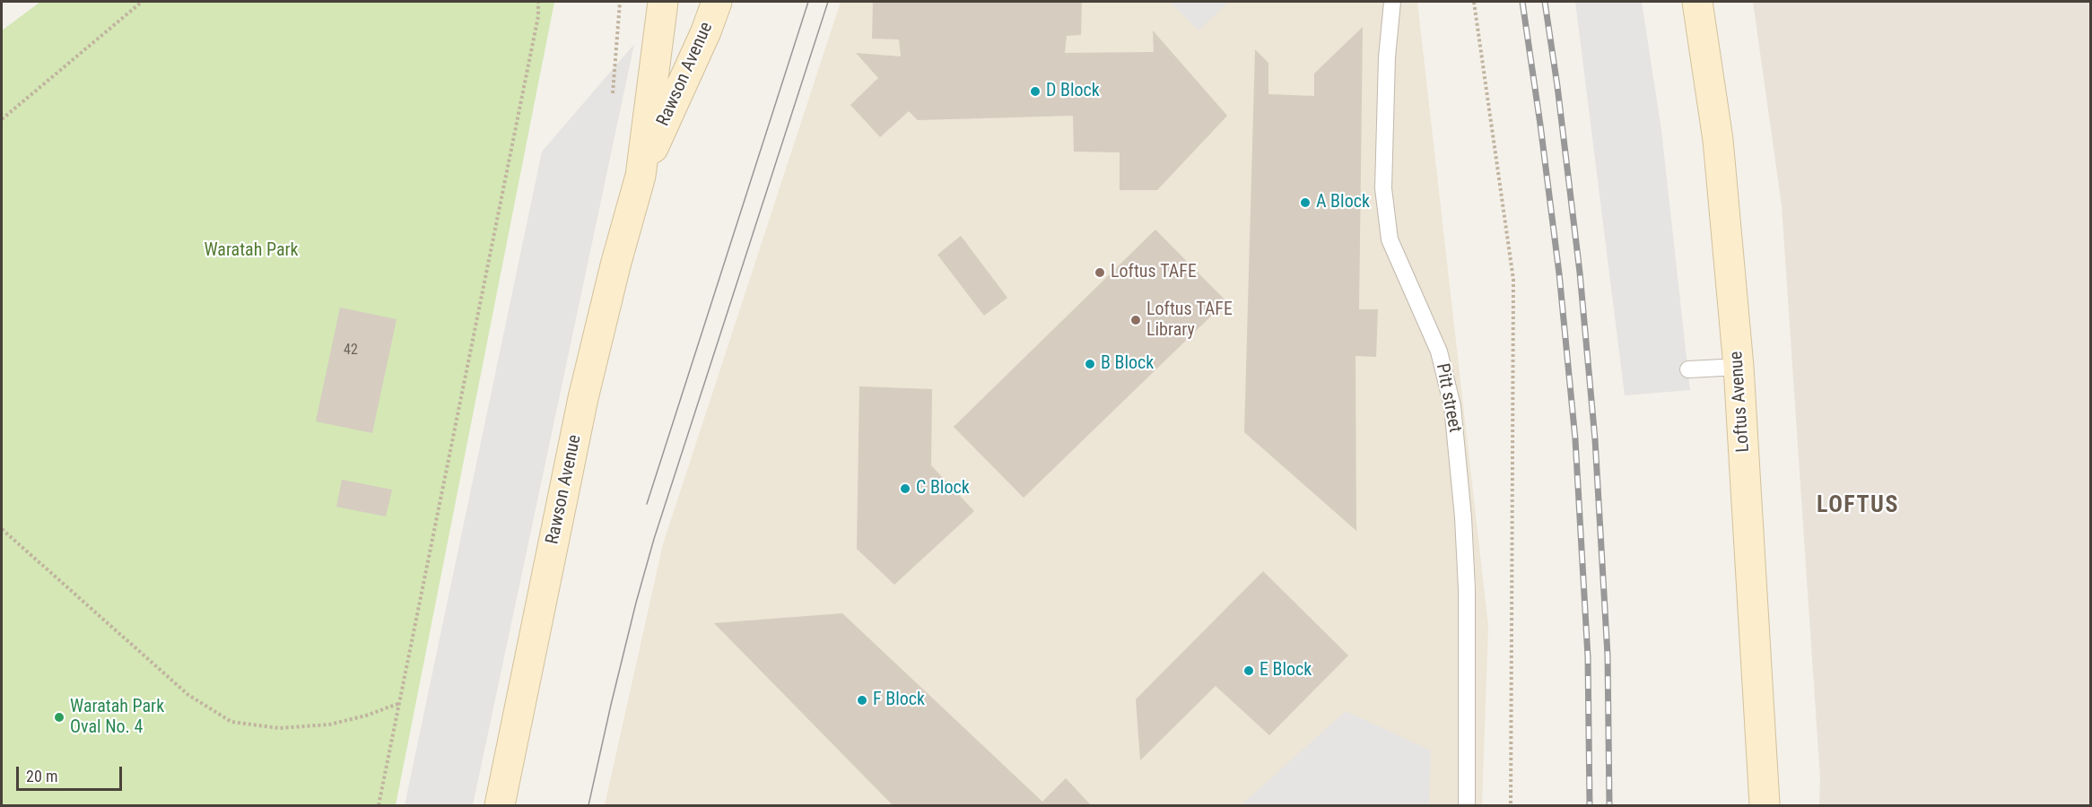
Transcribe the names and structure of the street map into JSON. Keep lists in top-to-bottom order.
{
  "streets": {
    "street": ["Rawson Avenue", "Loftus Avenue"],
    "lane": ["Pitt street"]
  },
  "districts": ["LOFTUS"],
  "parks": ["Waratah Park"],
  "places": [
    "D Block",
    "A Block",
    "Loftus TAFE",
    "Loftus TAFE Library",
    "B Block",
    "C Block",
    "E Block",
    "F Block",
    "Waratah Park Oval No. 4"
  ],
  "house_numbers": ["42"],
  "scale_bar": "20 m"
}
